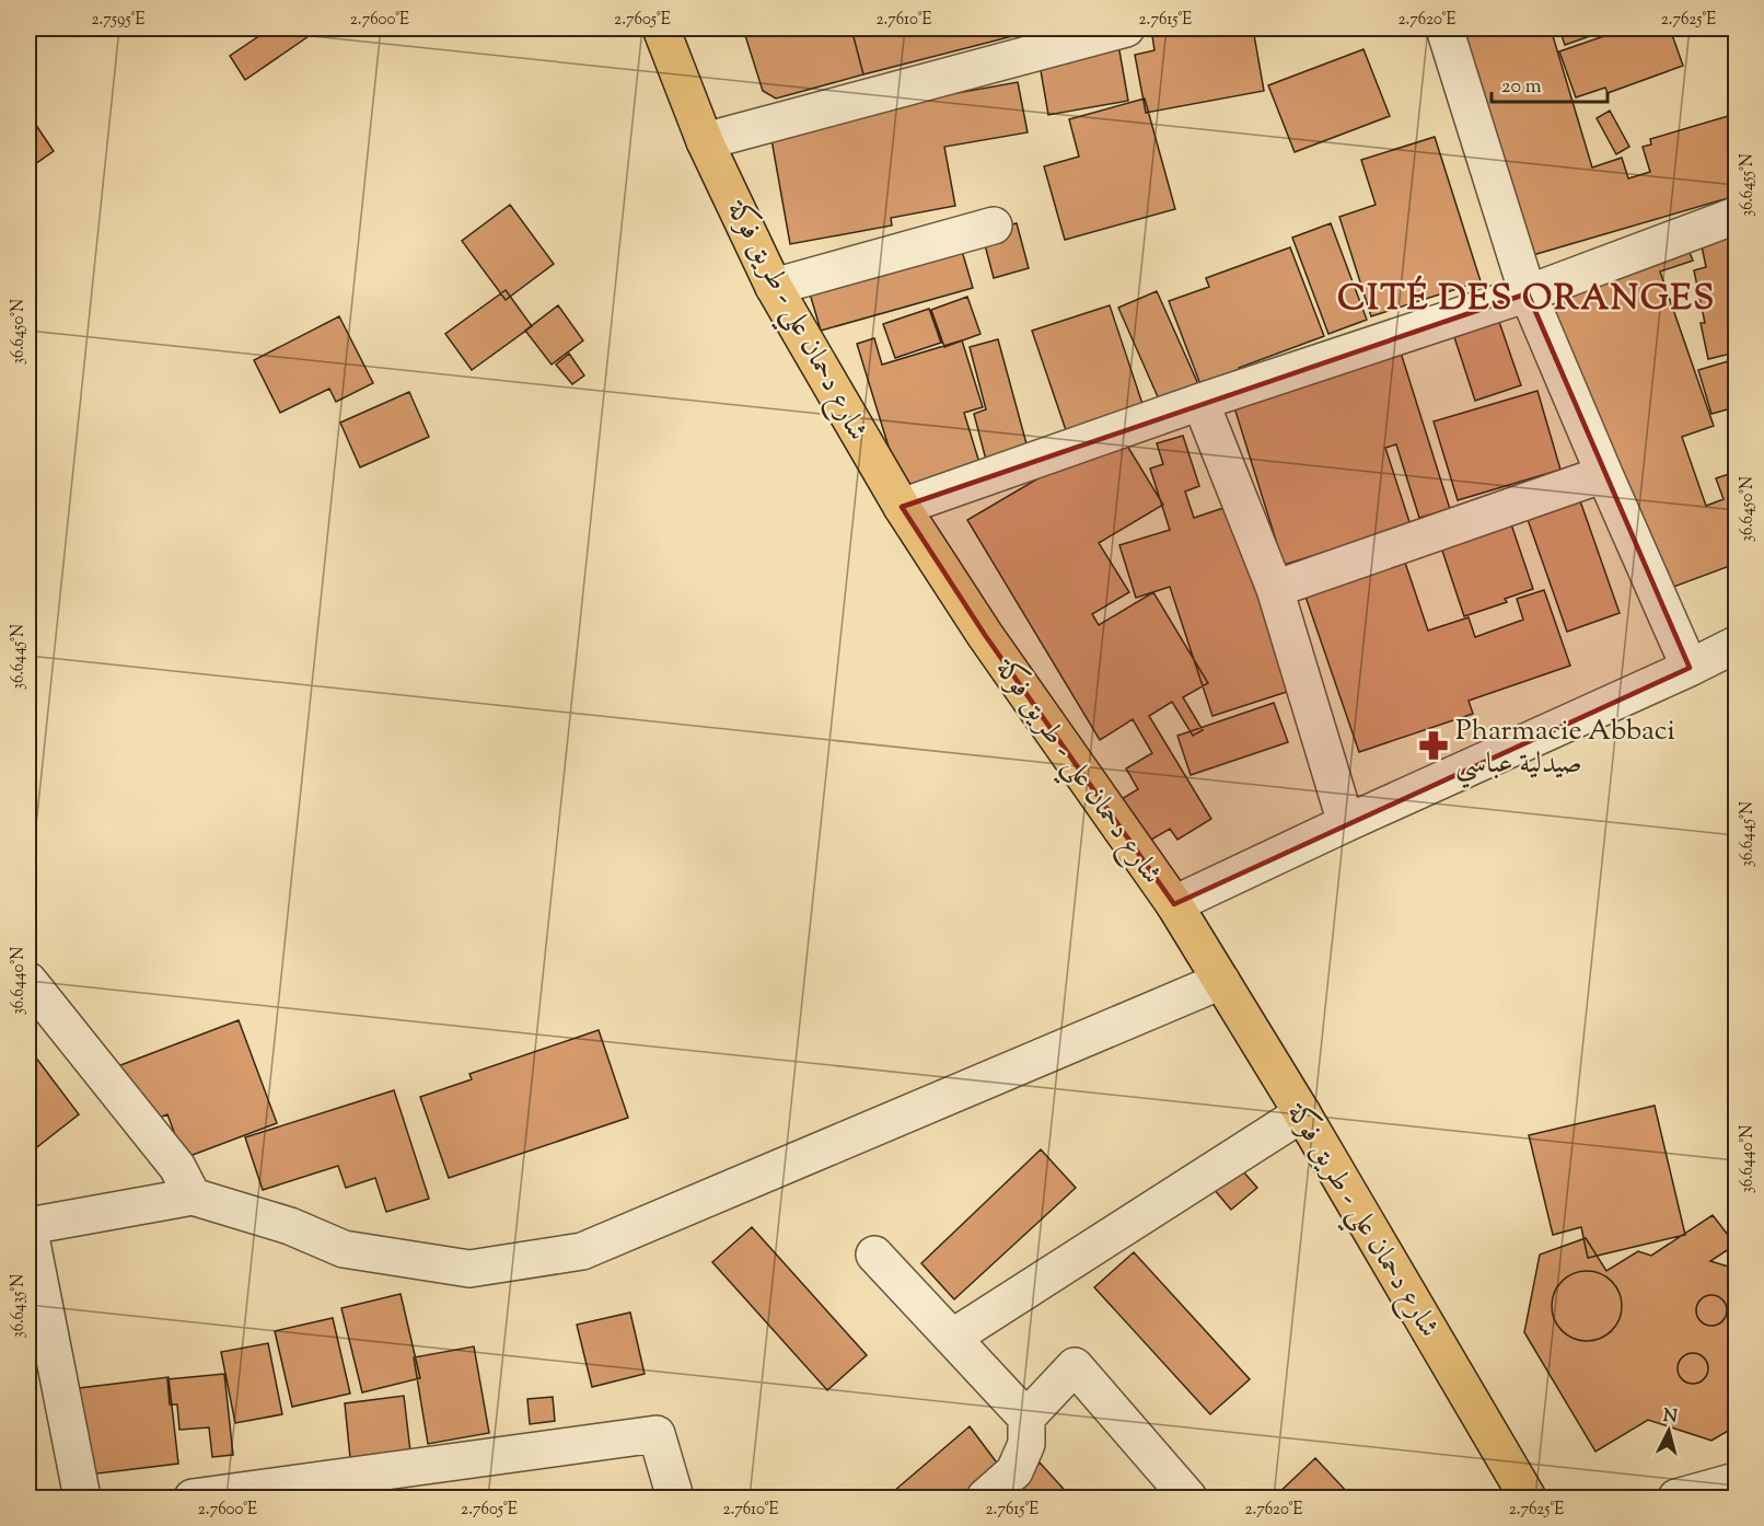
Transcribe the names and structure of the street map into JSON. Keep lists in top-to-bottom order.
{
  "streets": {
    "main road": ["شارع دحمان علي - طريق فوكة"]
  },
  "districts": ["CITÉ DES ORANGES"],
  "places": {
    "pharmacy": ["Pharmacie Abbaci صيدلية عباسي"]
  },
  "scale_bar": "20 m",
  "north": "top",
  "coordinates": [
    "2.7595°E",
    "2.7600°E",
    "2.7605°E",
    "2.7610°E",
    "2.7615°E",
    "2.7620°E",
    "2.7625°E",
    "36.6455°N",
    "36.6450°N",
    "36.6445°N",
    "36.6440°N",
    "36.6435°N"
  ]
}
